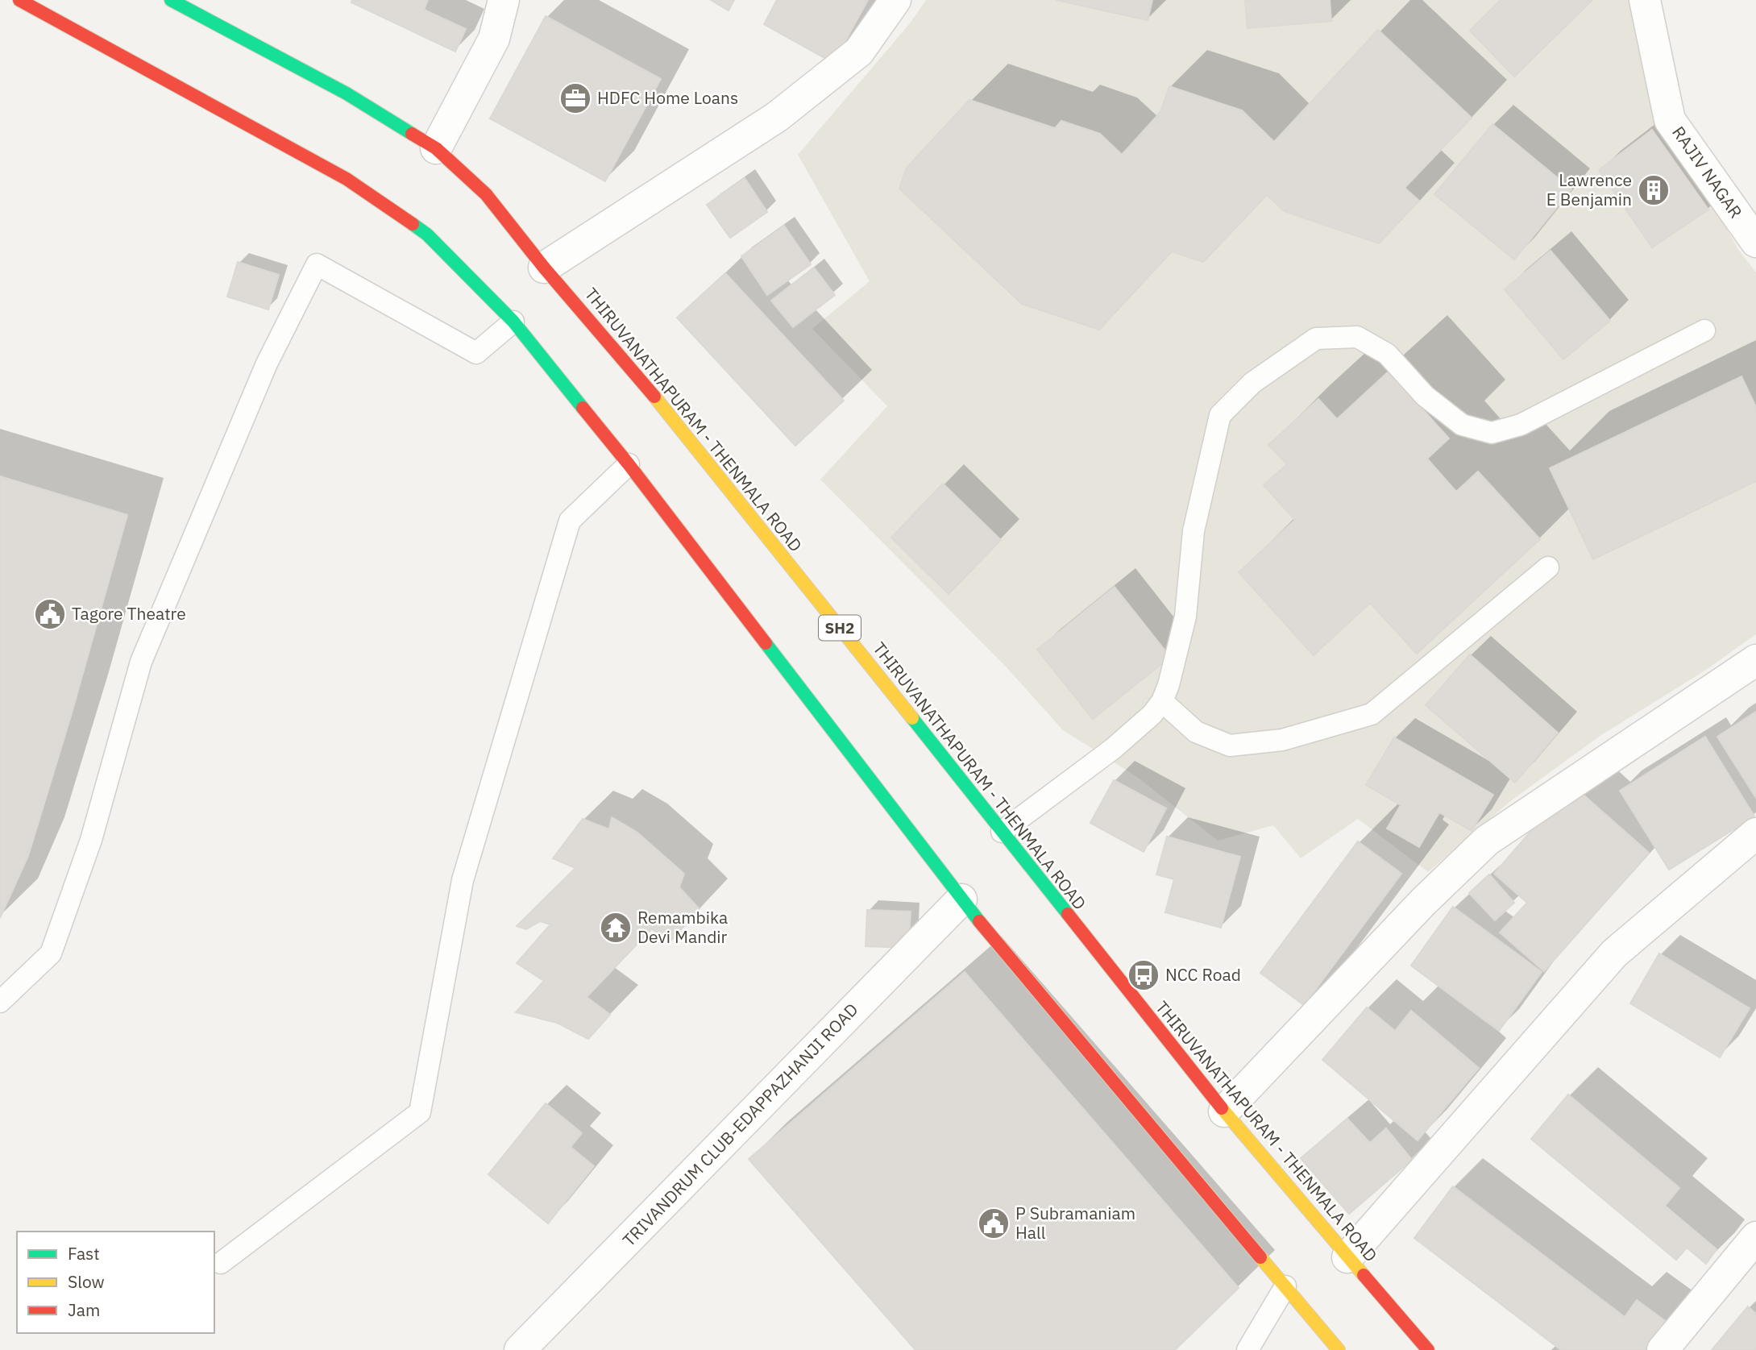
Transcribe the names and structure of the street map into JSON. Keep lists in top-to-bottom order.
{
  "streets": {
    "main road": ["THIRUVANATHAPURAM - THENMALA ROAD", "SH2"],
    "street": ["RAJIV NAGAR", "TRIVANDRUM CLUB-EDAPPAZHANJI ROAD"]
  },
  "places": {
    "office": ["HDFC Home Loans"],
    "building": ["Lawrence E Benjamin"],
    "public building": ["Tagore Theatre", "P Subramaniam Hall"],
    "temple": ["Remambika Devi Mandir"],
    "bus stop": ["NCC Road"]
  },
  "legend": ["Fast", "Slow", "Jam"]
}
